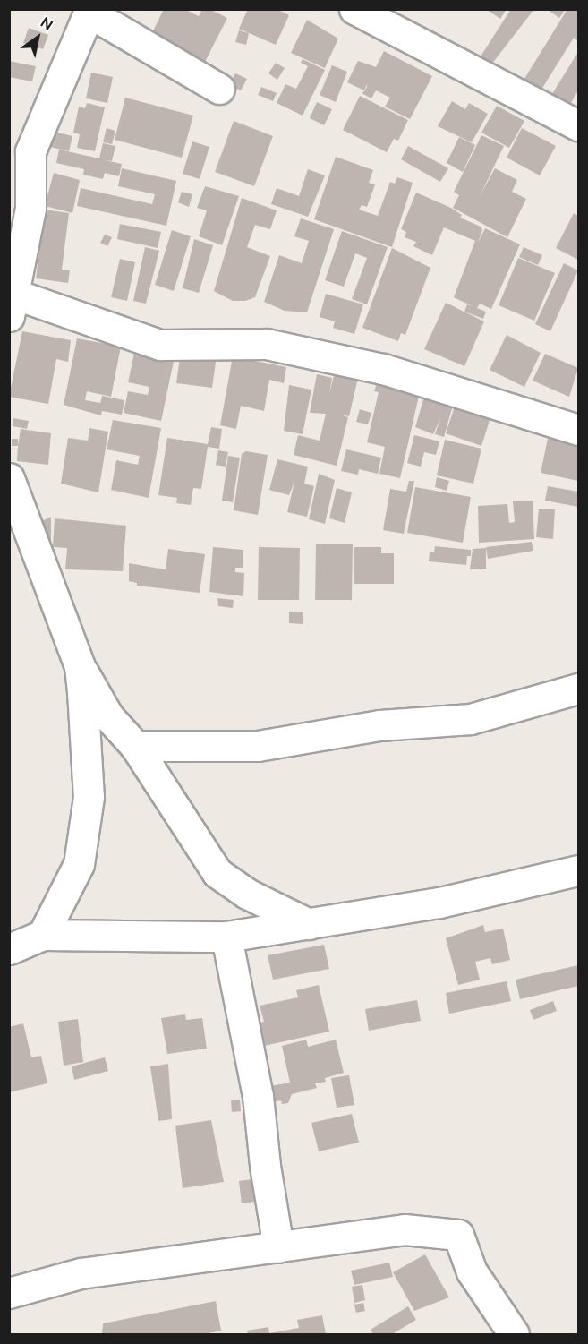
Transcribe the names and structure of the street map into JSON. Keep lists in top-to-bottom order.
{
  "north": "top right"
}
